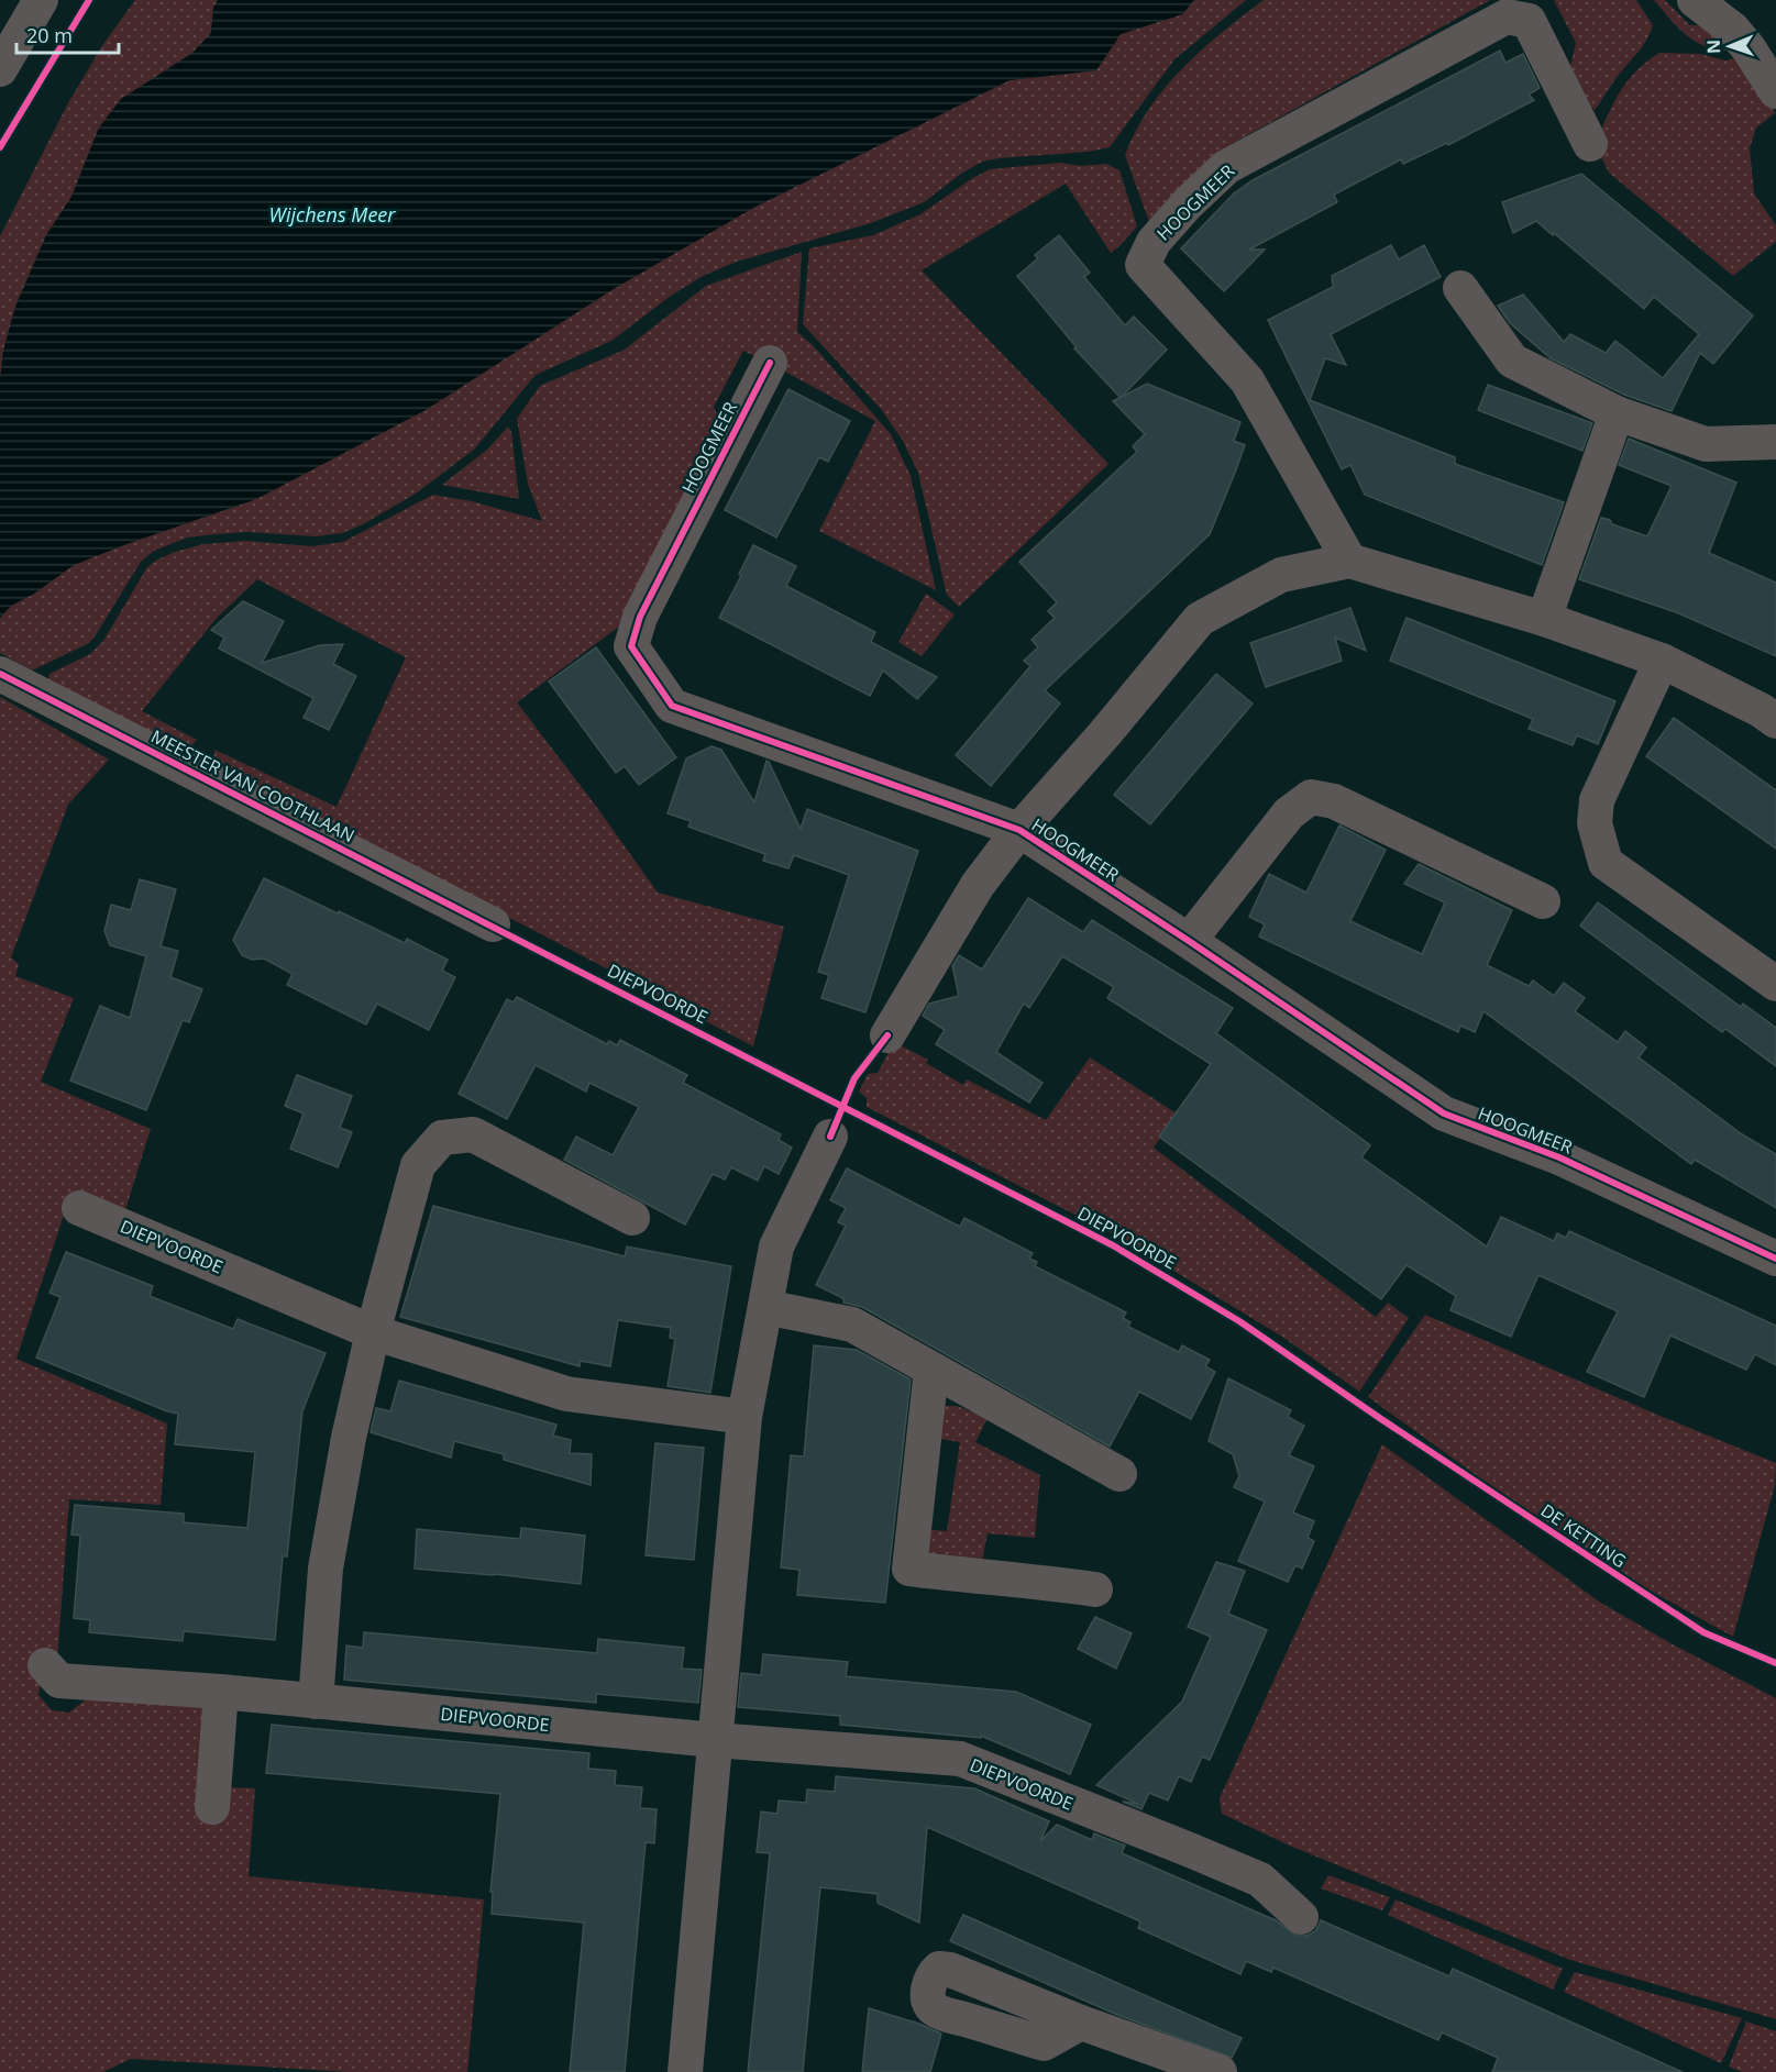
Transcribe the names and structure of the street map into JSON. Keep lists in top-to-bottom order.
{
  "streets": {
    "street": ["HOOGMEER", "MEESTER VAN COOTHLAAN", "DIEPVOORDE"],
    "cycle path": ["DE KETTING"]
  },
  "water": ["Wijchens Meer"],
  "scale_bar": "20 m",
  "north": "left"
}
